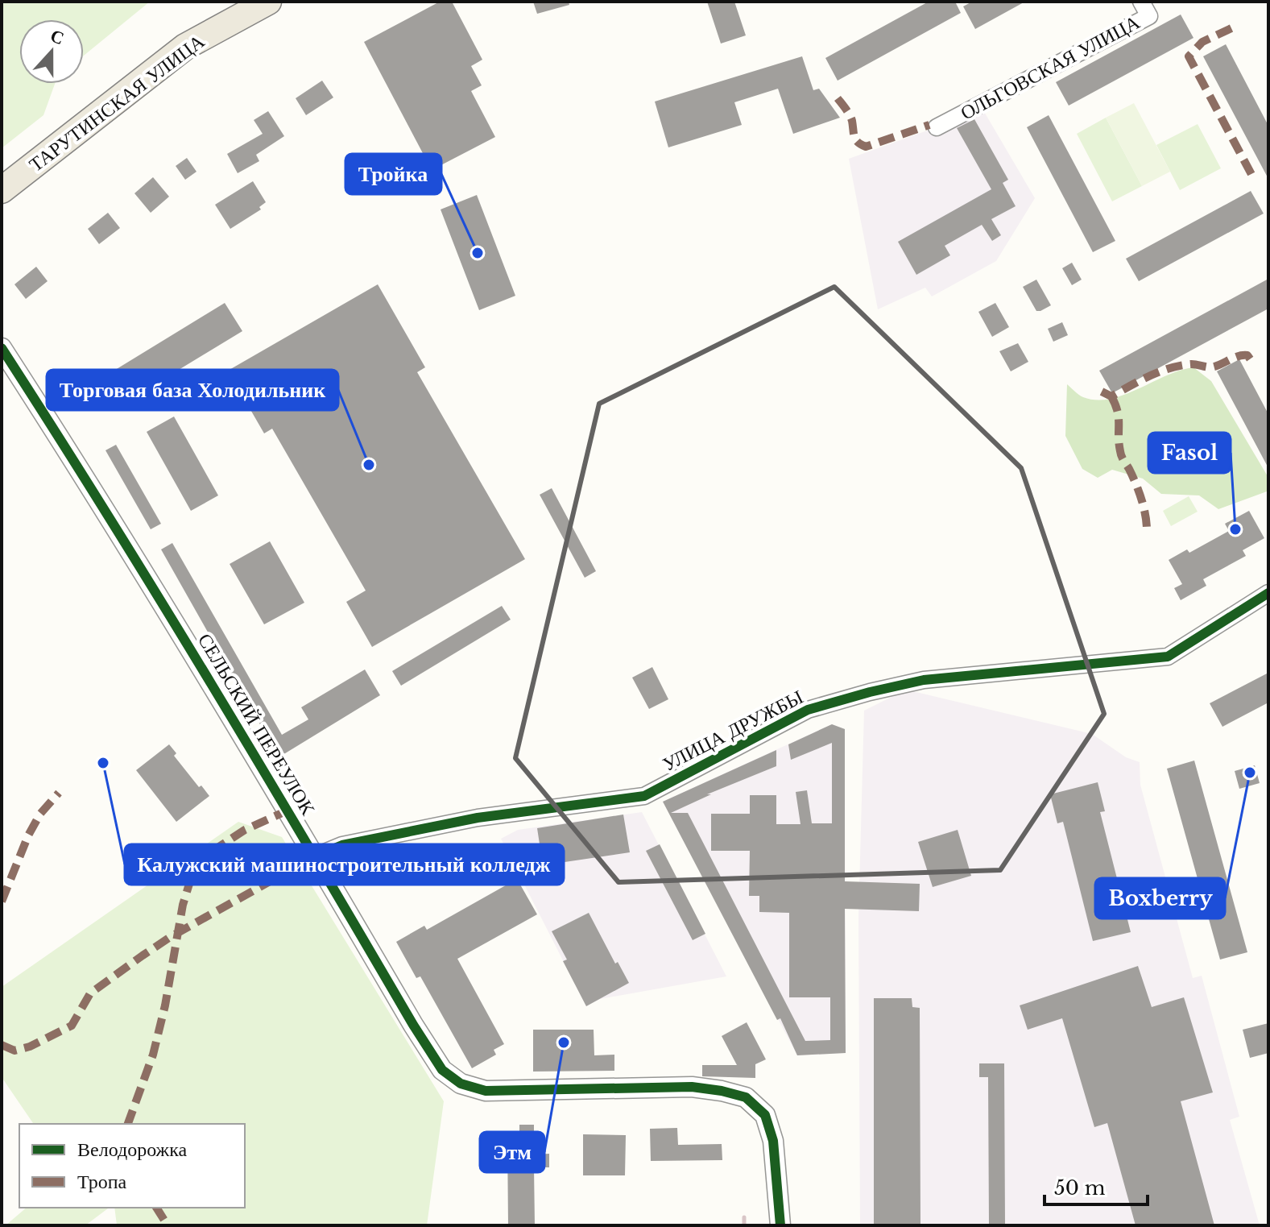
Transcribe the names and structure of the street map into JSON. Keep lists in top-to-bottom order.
{
  "streets": {
    "main road": ["ТАРУТИНСКАЯ УЛИЦА"],
    "street": ["ОЛЬГОВСКАЯ УЛИЦА", "СЕЛЬСКИЙ ПЕРЕУЛОК", "УЛИЦА ДРУЖБЫ"]
  },
  "crossings": [
    ["СЕЛЬСКИЙ ПЕРЕУЛОК", "УЛИЦА ДРУЖБЫ"]
  ],
  "places": [
    "Тройка",
    "Торговая база Холодильник",
    "Fasol",
    "Калужский машиностроительный колледж",
    "Boxberry",
    "Этм"
  ],
  "legend": ["Велодорожка", "Тропа"],
  "scale_bar": "50 m",
  "north": "top"
}
